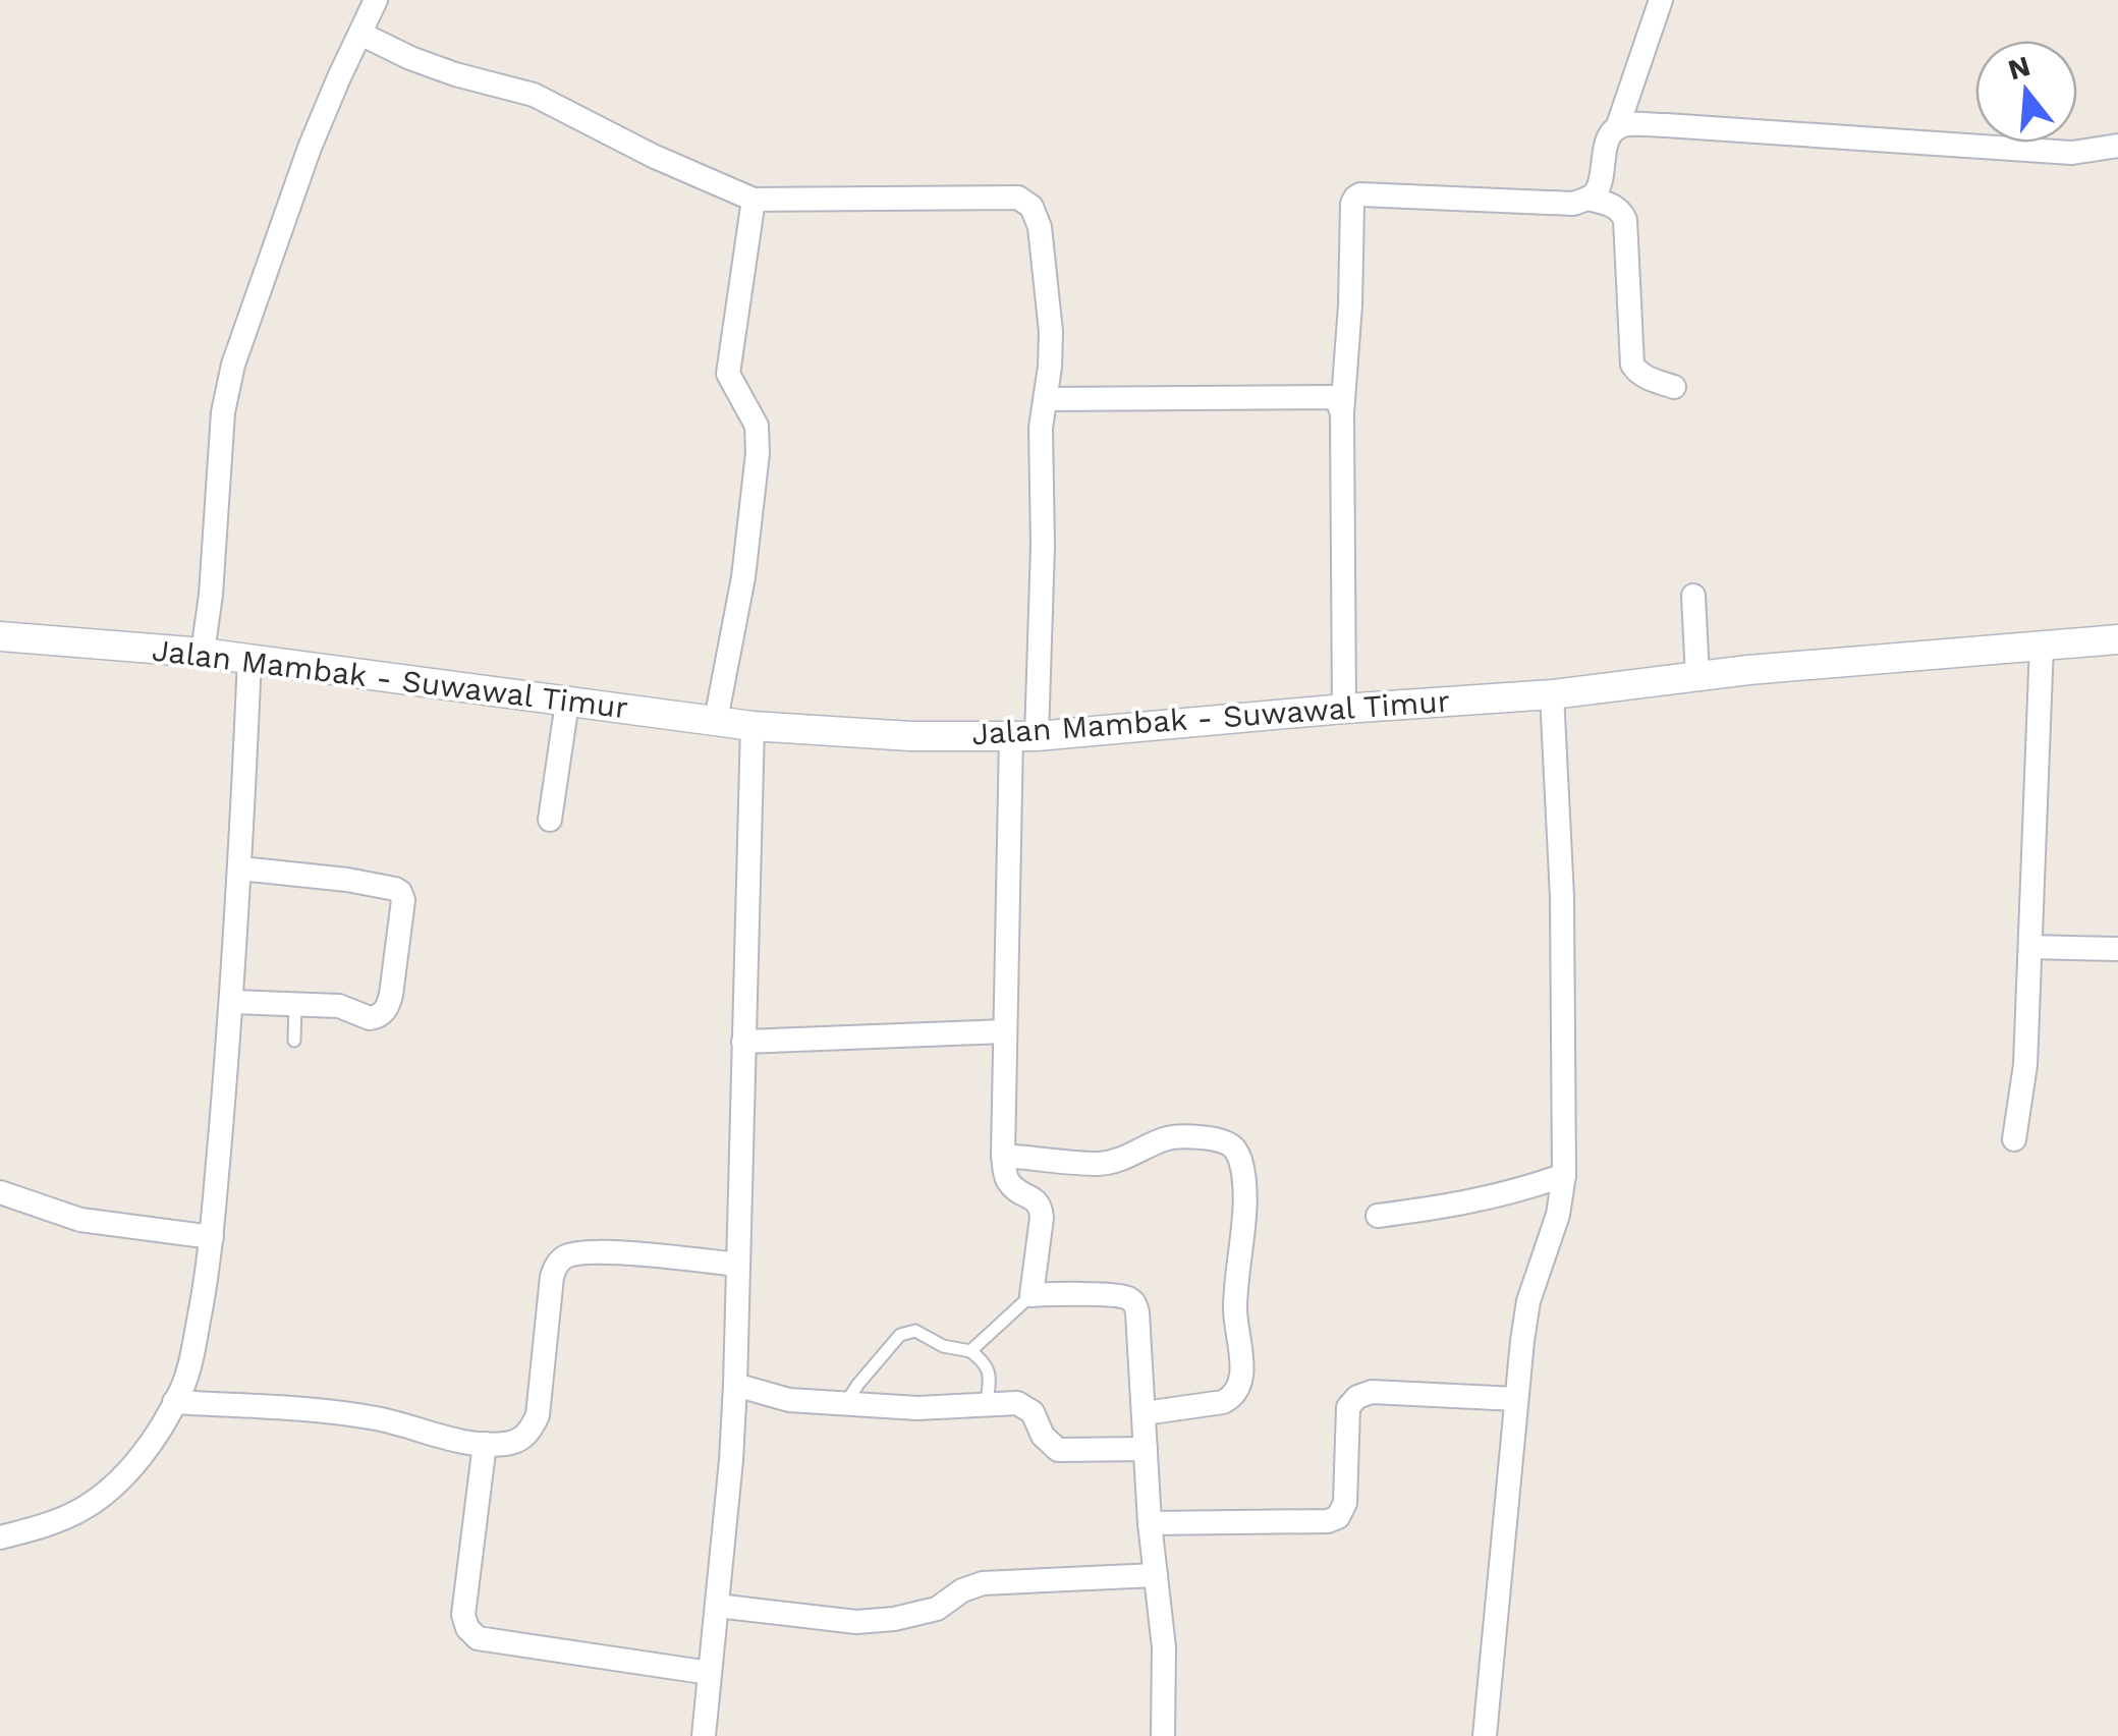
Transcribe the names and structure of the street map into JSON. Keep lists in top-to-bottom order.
{
  "streets": {
    "street": ["Jalan Mambak - Suwawal Timur"]
  },
  "north": "top"
}
